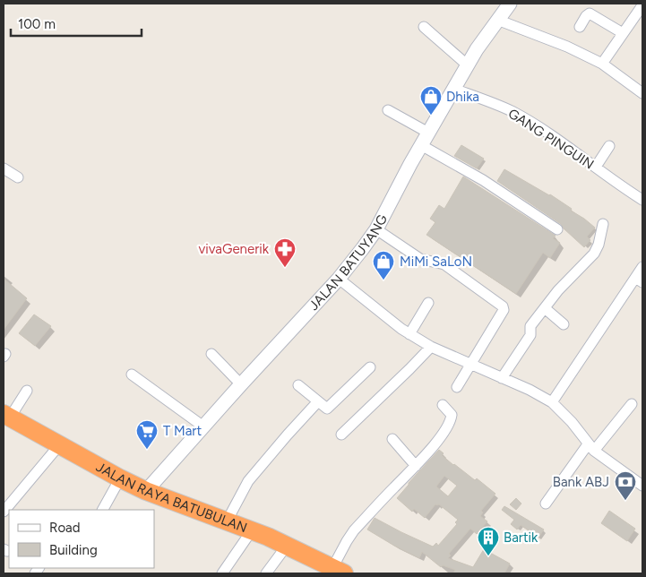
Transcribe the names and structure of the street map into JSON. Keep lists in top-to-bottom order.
{
  "streets": {
    "highway": ["JALAN RAYA BATUBULAN"],
    "street": ["GANG PINGUIN", "JALAN BATUYANG"]
  },
  "crossings": [
    ["GANG PINGUIN", "JALAN BATUYANG"],
    ["JALAN BATUYANG", "JALAN RAYA BATUBULAN"]
  ],
  "places": {
    "shop": ["Dhika", "MiMi SaLoN"],
    "pharmacy": ["vivaGenerik"],
    "supermarket": ["T Mart"],
    "bank": ["Bank ABJ"],
    "building": ["Bartik"]
  },
  "legend": ["Road", "Building"],
  "scale_bar": "100 m"
}
